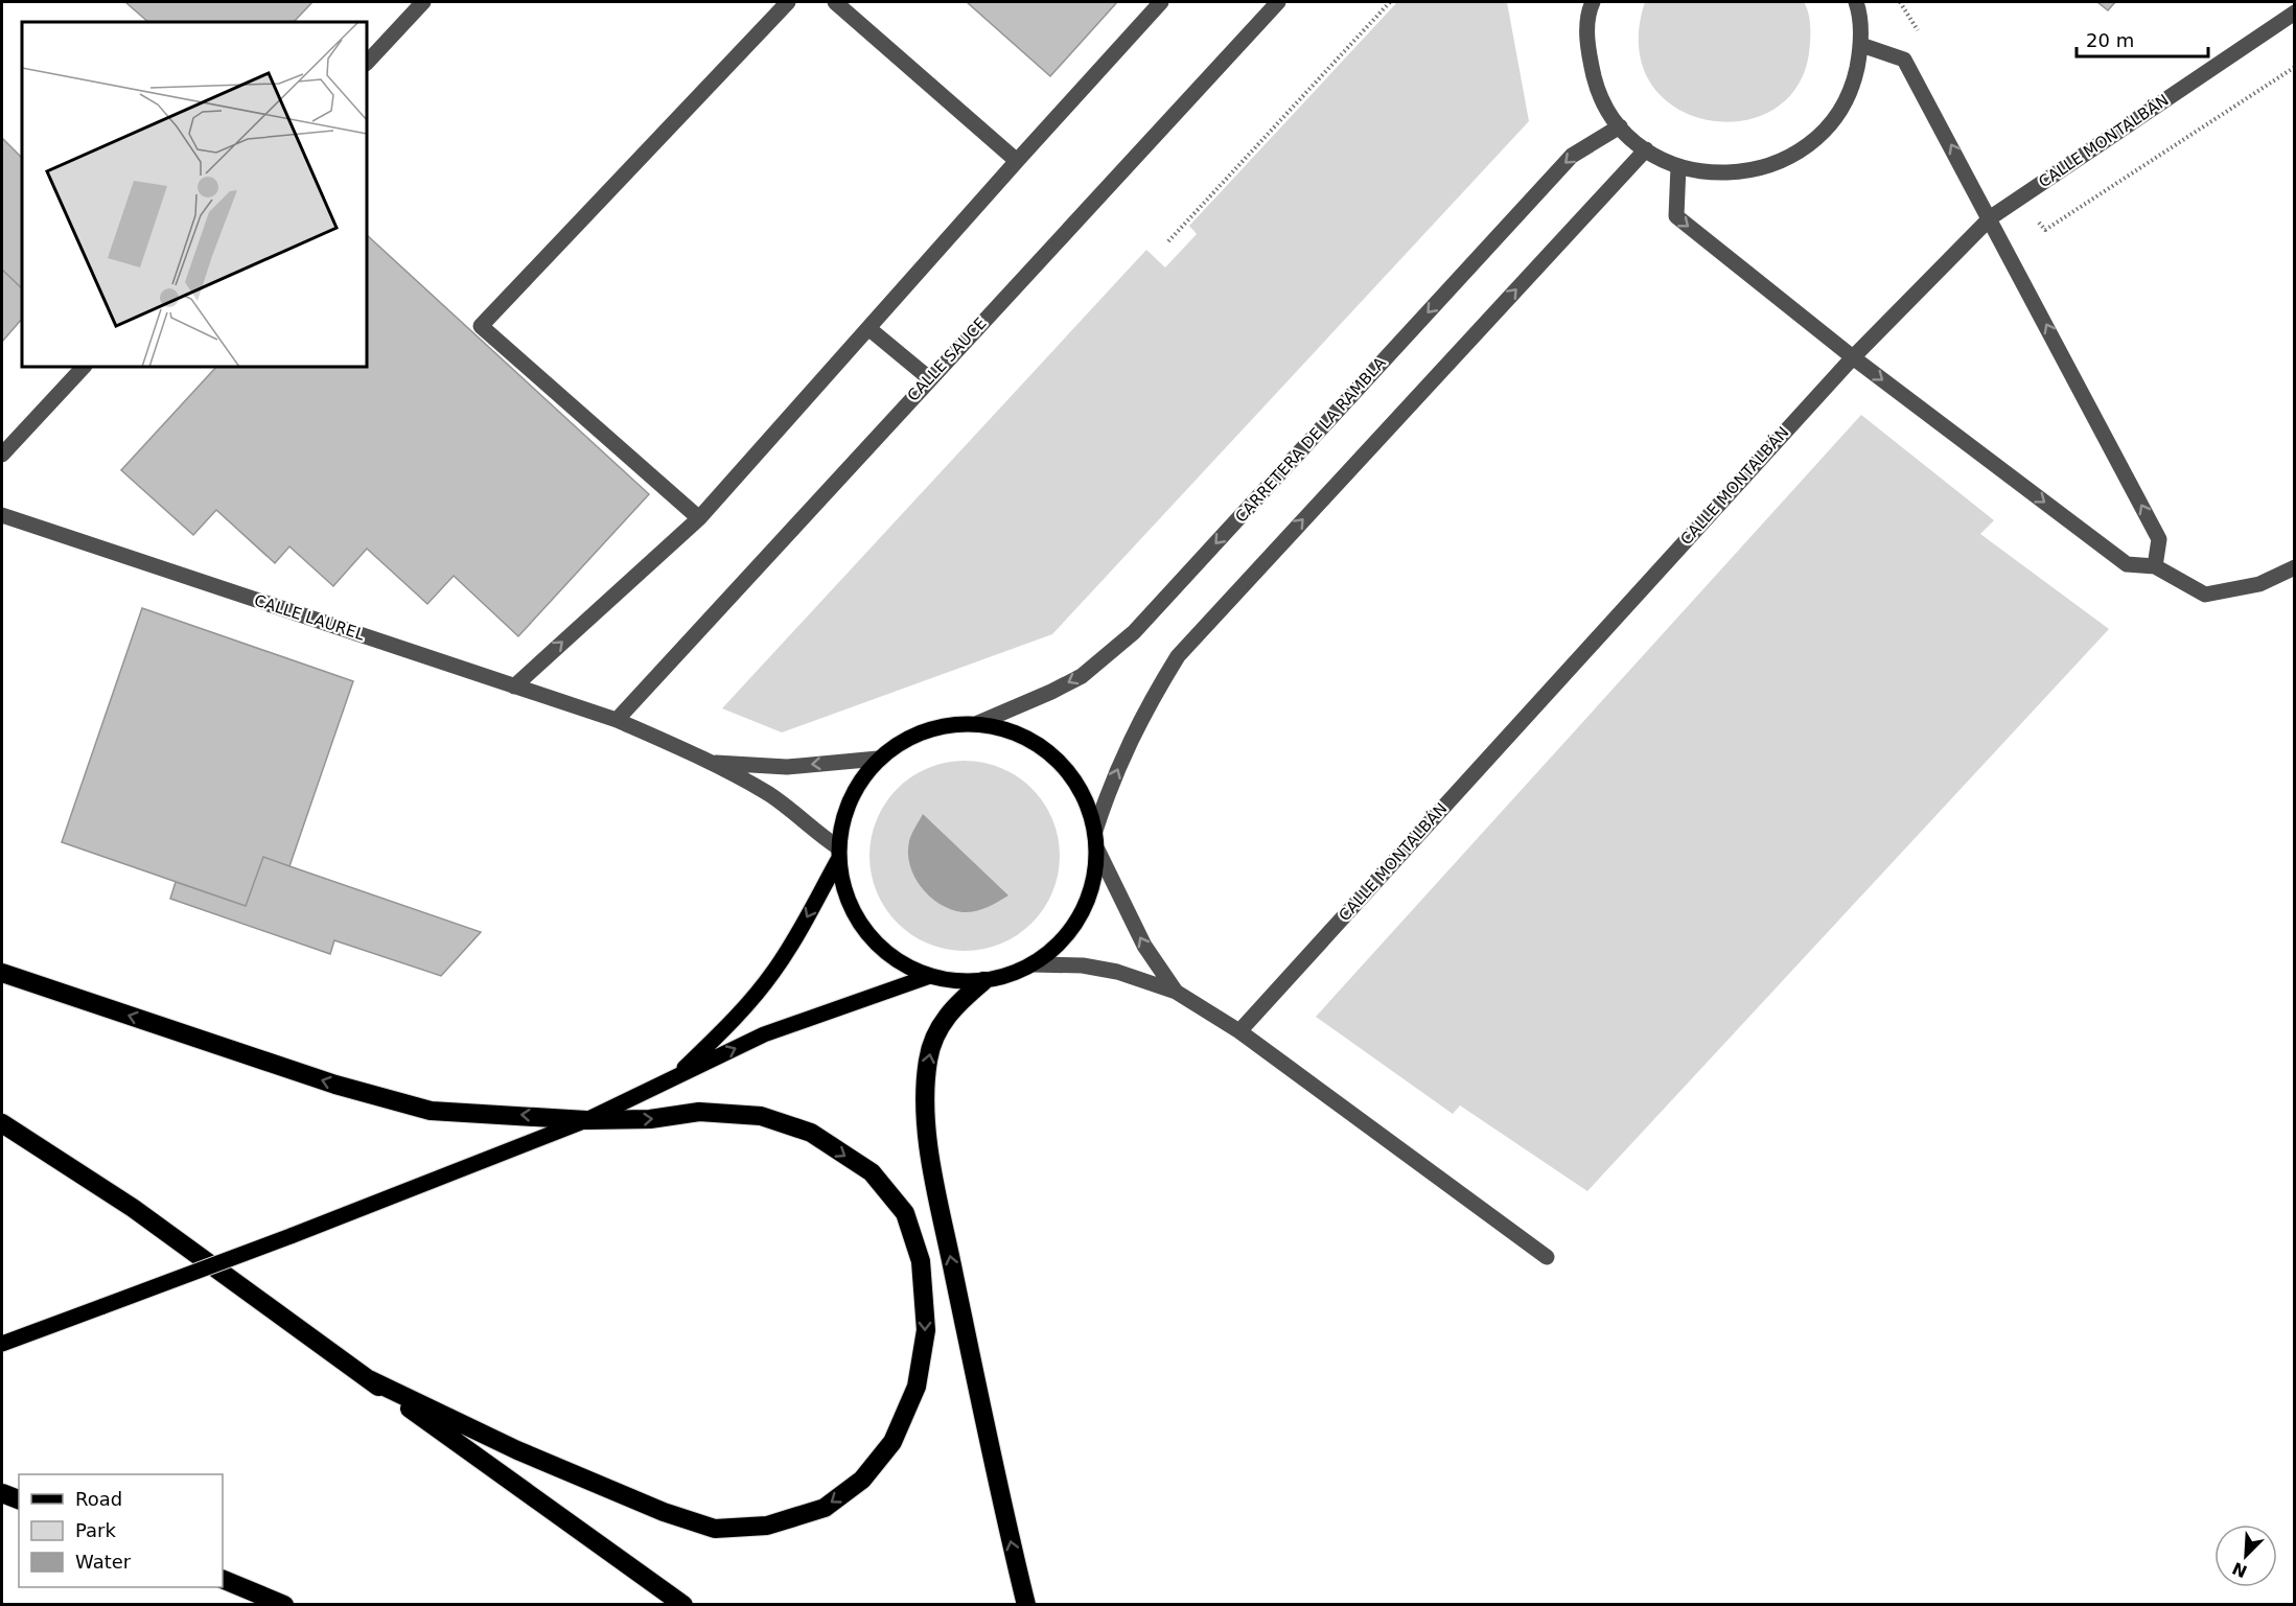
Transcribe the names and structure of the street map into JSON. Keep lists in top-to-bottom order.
{
  "streets": {
    "street": [
      "CALLE MONTALBÁN",
      "CALLE SAUCE",
      "CARRETERA DE LA RAMBLA",
      "CALLE LAUREL"
    ]
  },
  "crossings": [
    ["CALLE SAUCE", "CALLE LAUREL"]
  ],
  "legend": ["Road", "Park", "Water"],
  "scale_bar": "20 m",
  "north": "bottom left"
}
